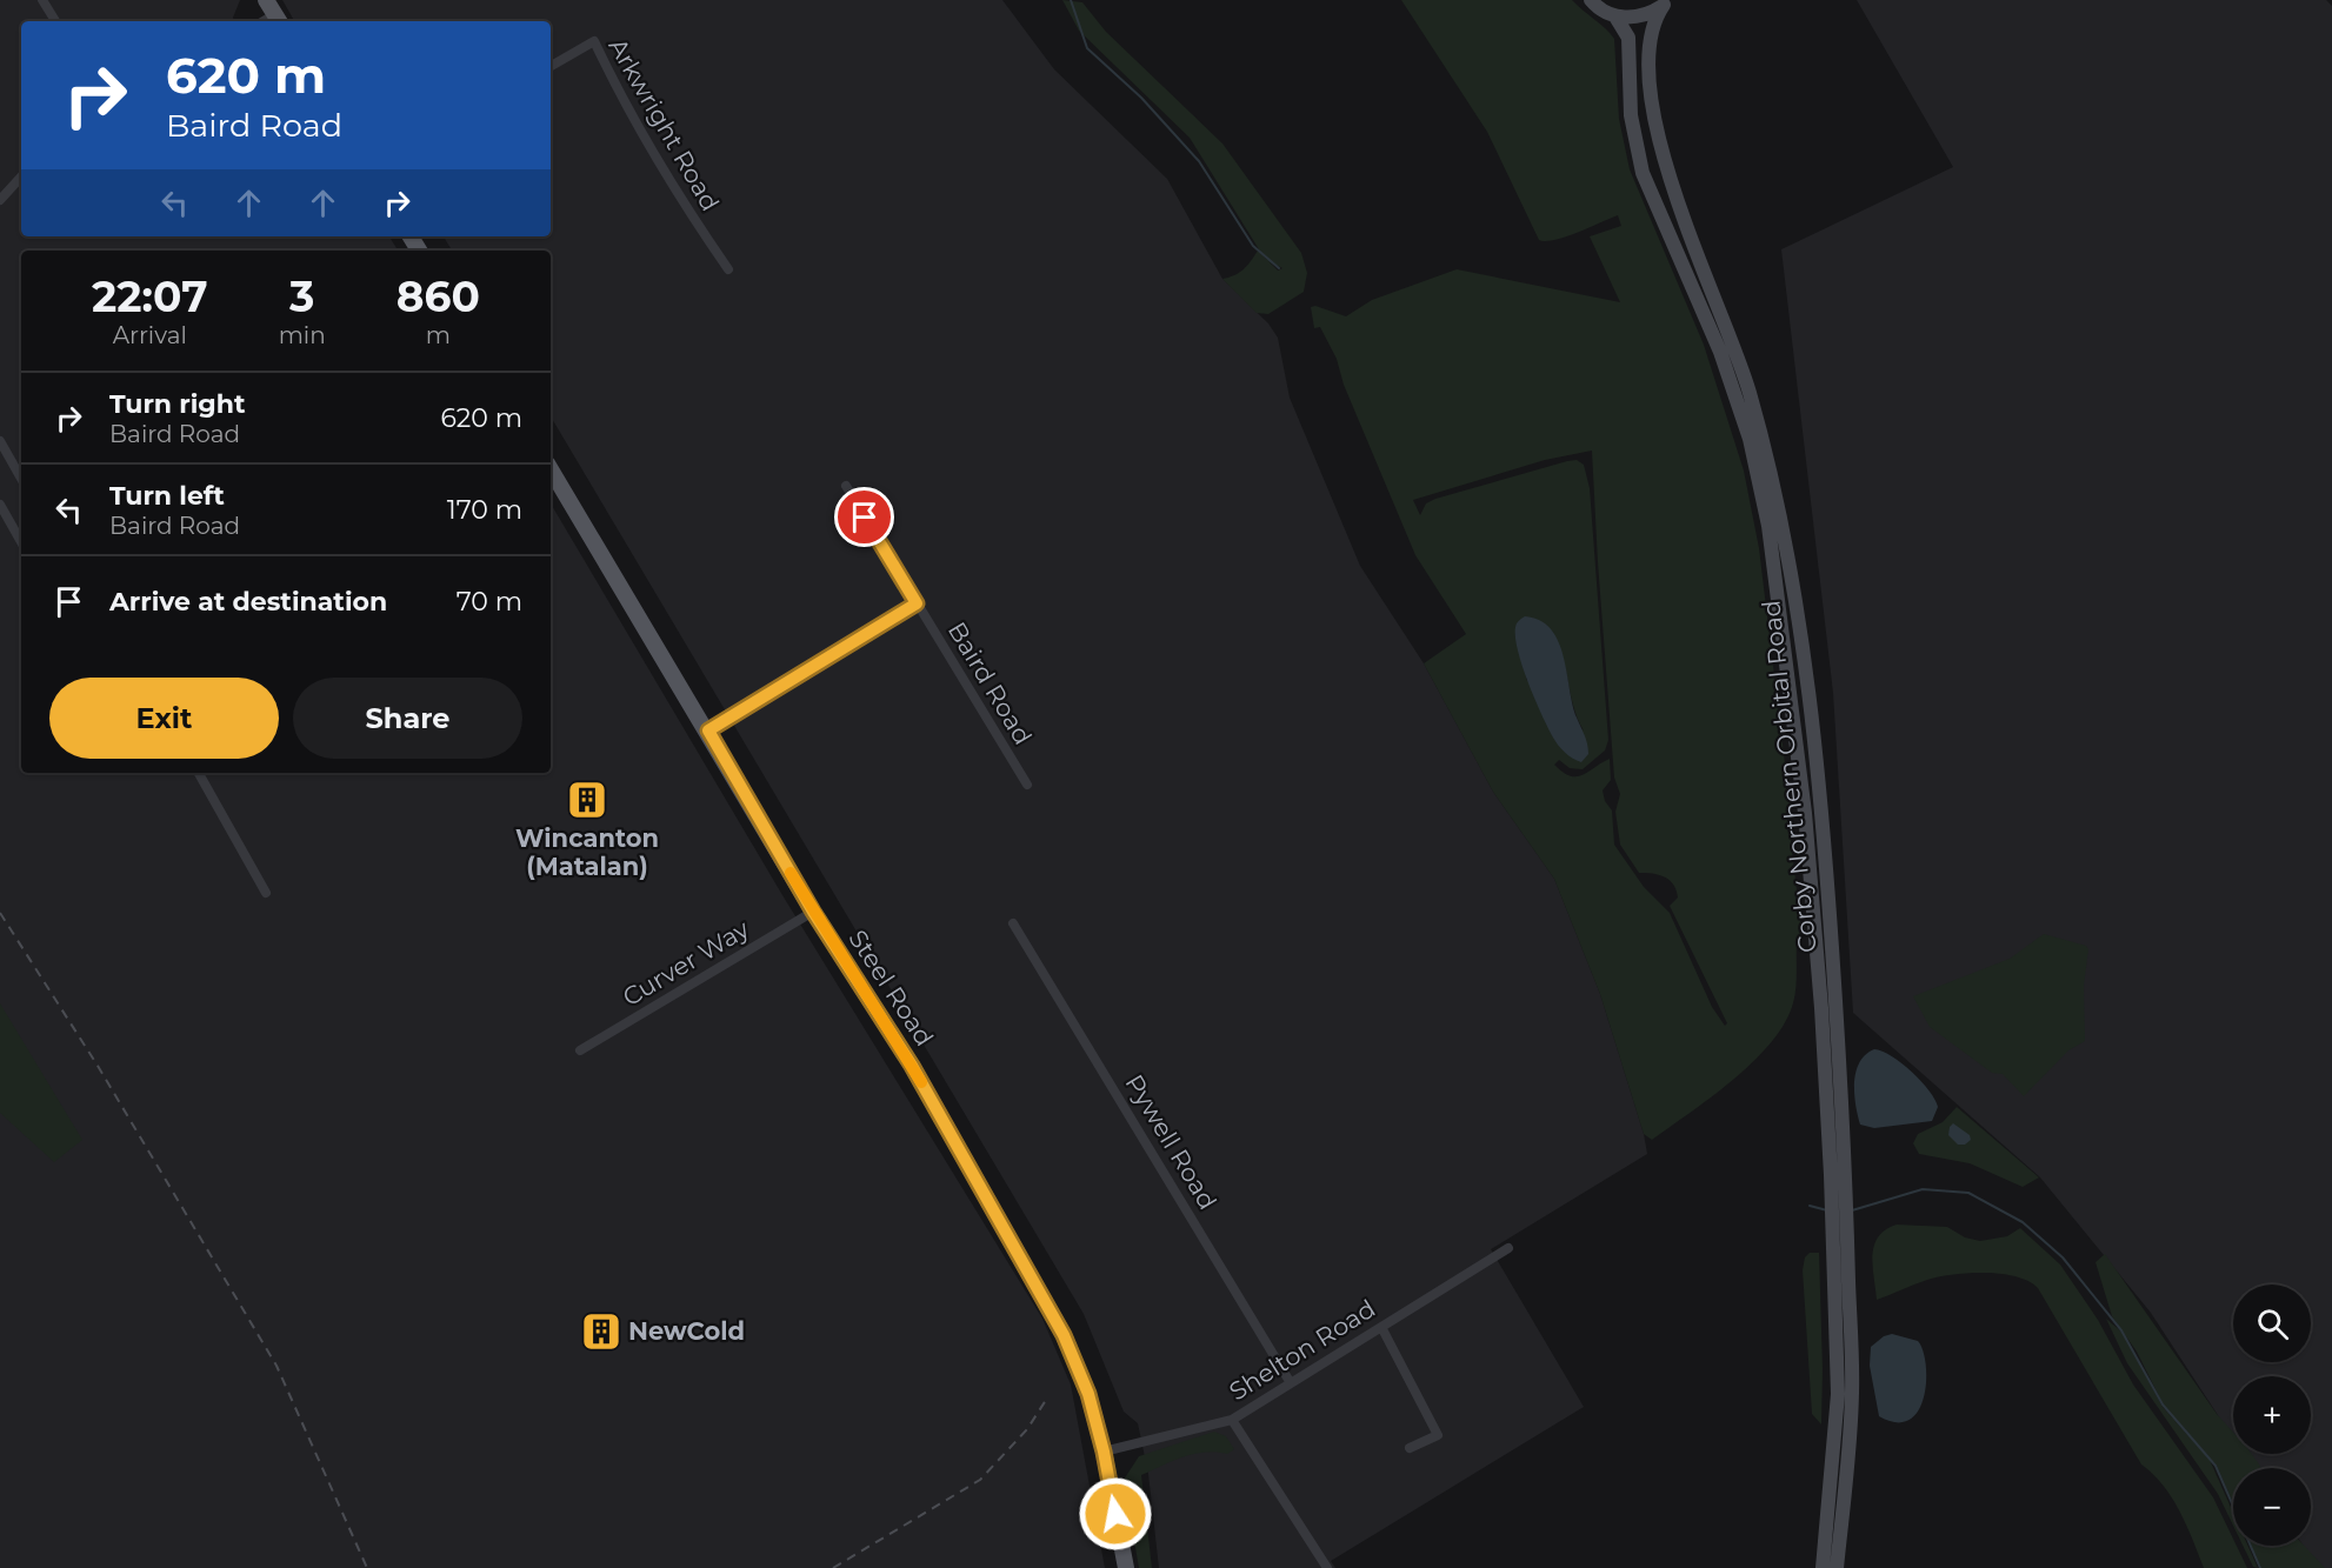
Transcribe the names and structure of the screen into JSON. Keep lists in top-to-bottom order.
{
  "streets": {
    "main road": ["Steel Road"],
    "street": [
      "Arkwright Road",
      "Baird Road",
      "Corby Northern Orbital Road",
      "Curver Way",
      "Pywell Road",
      "Shelton Road"
    ]
  },
  "crossings": [
    ["Curver Way", "Steel Road"],
    ["Steel Road", "Shelton Road"],
    ["Pywell Road", "Shelton Road"]
  ],
  "places": {
    "building": ["Wincanton (Matalan)", "NewCold"]
  },
  "page": {
    "turn": ["620 m", "Baird Road"],
    "eta": [
      "22:07",
      "Arrival",
      "3",
      "min",
      "860",
      "m"
    ],
    "list": [
      {
        "name": "Turn right",
        "note": "Baird Road",
        "value": "620 m"
      },
      {
        "name": "Turn left",
        "note": "Baird Road",
        "value": "170 m"
      },
      {
        "name": "Arrive at destination",
        "value": "70 m"
      }
    ],
    "buttons": ["Exit", "Share"],
    "map_buttons": ["+", "−"]
  }
}
